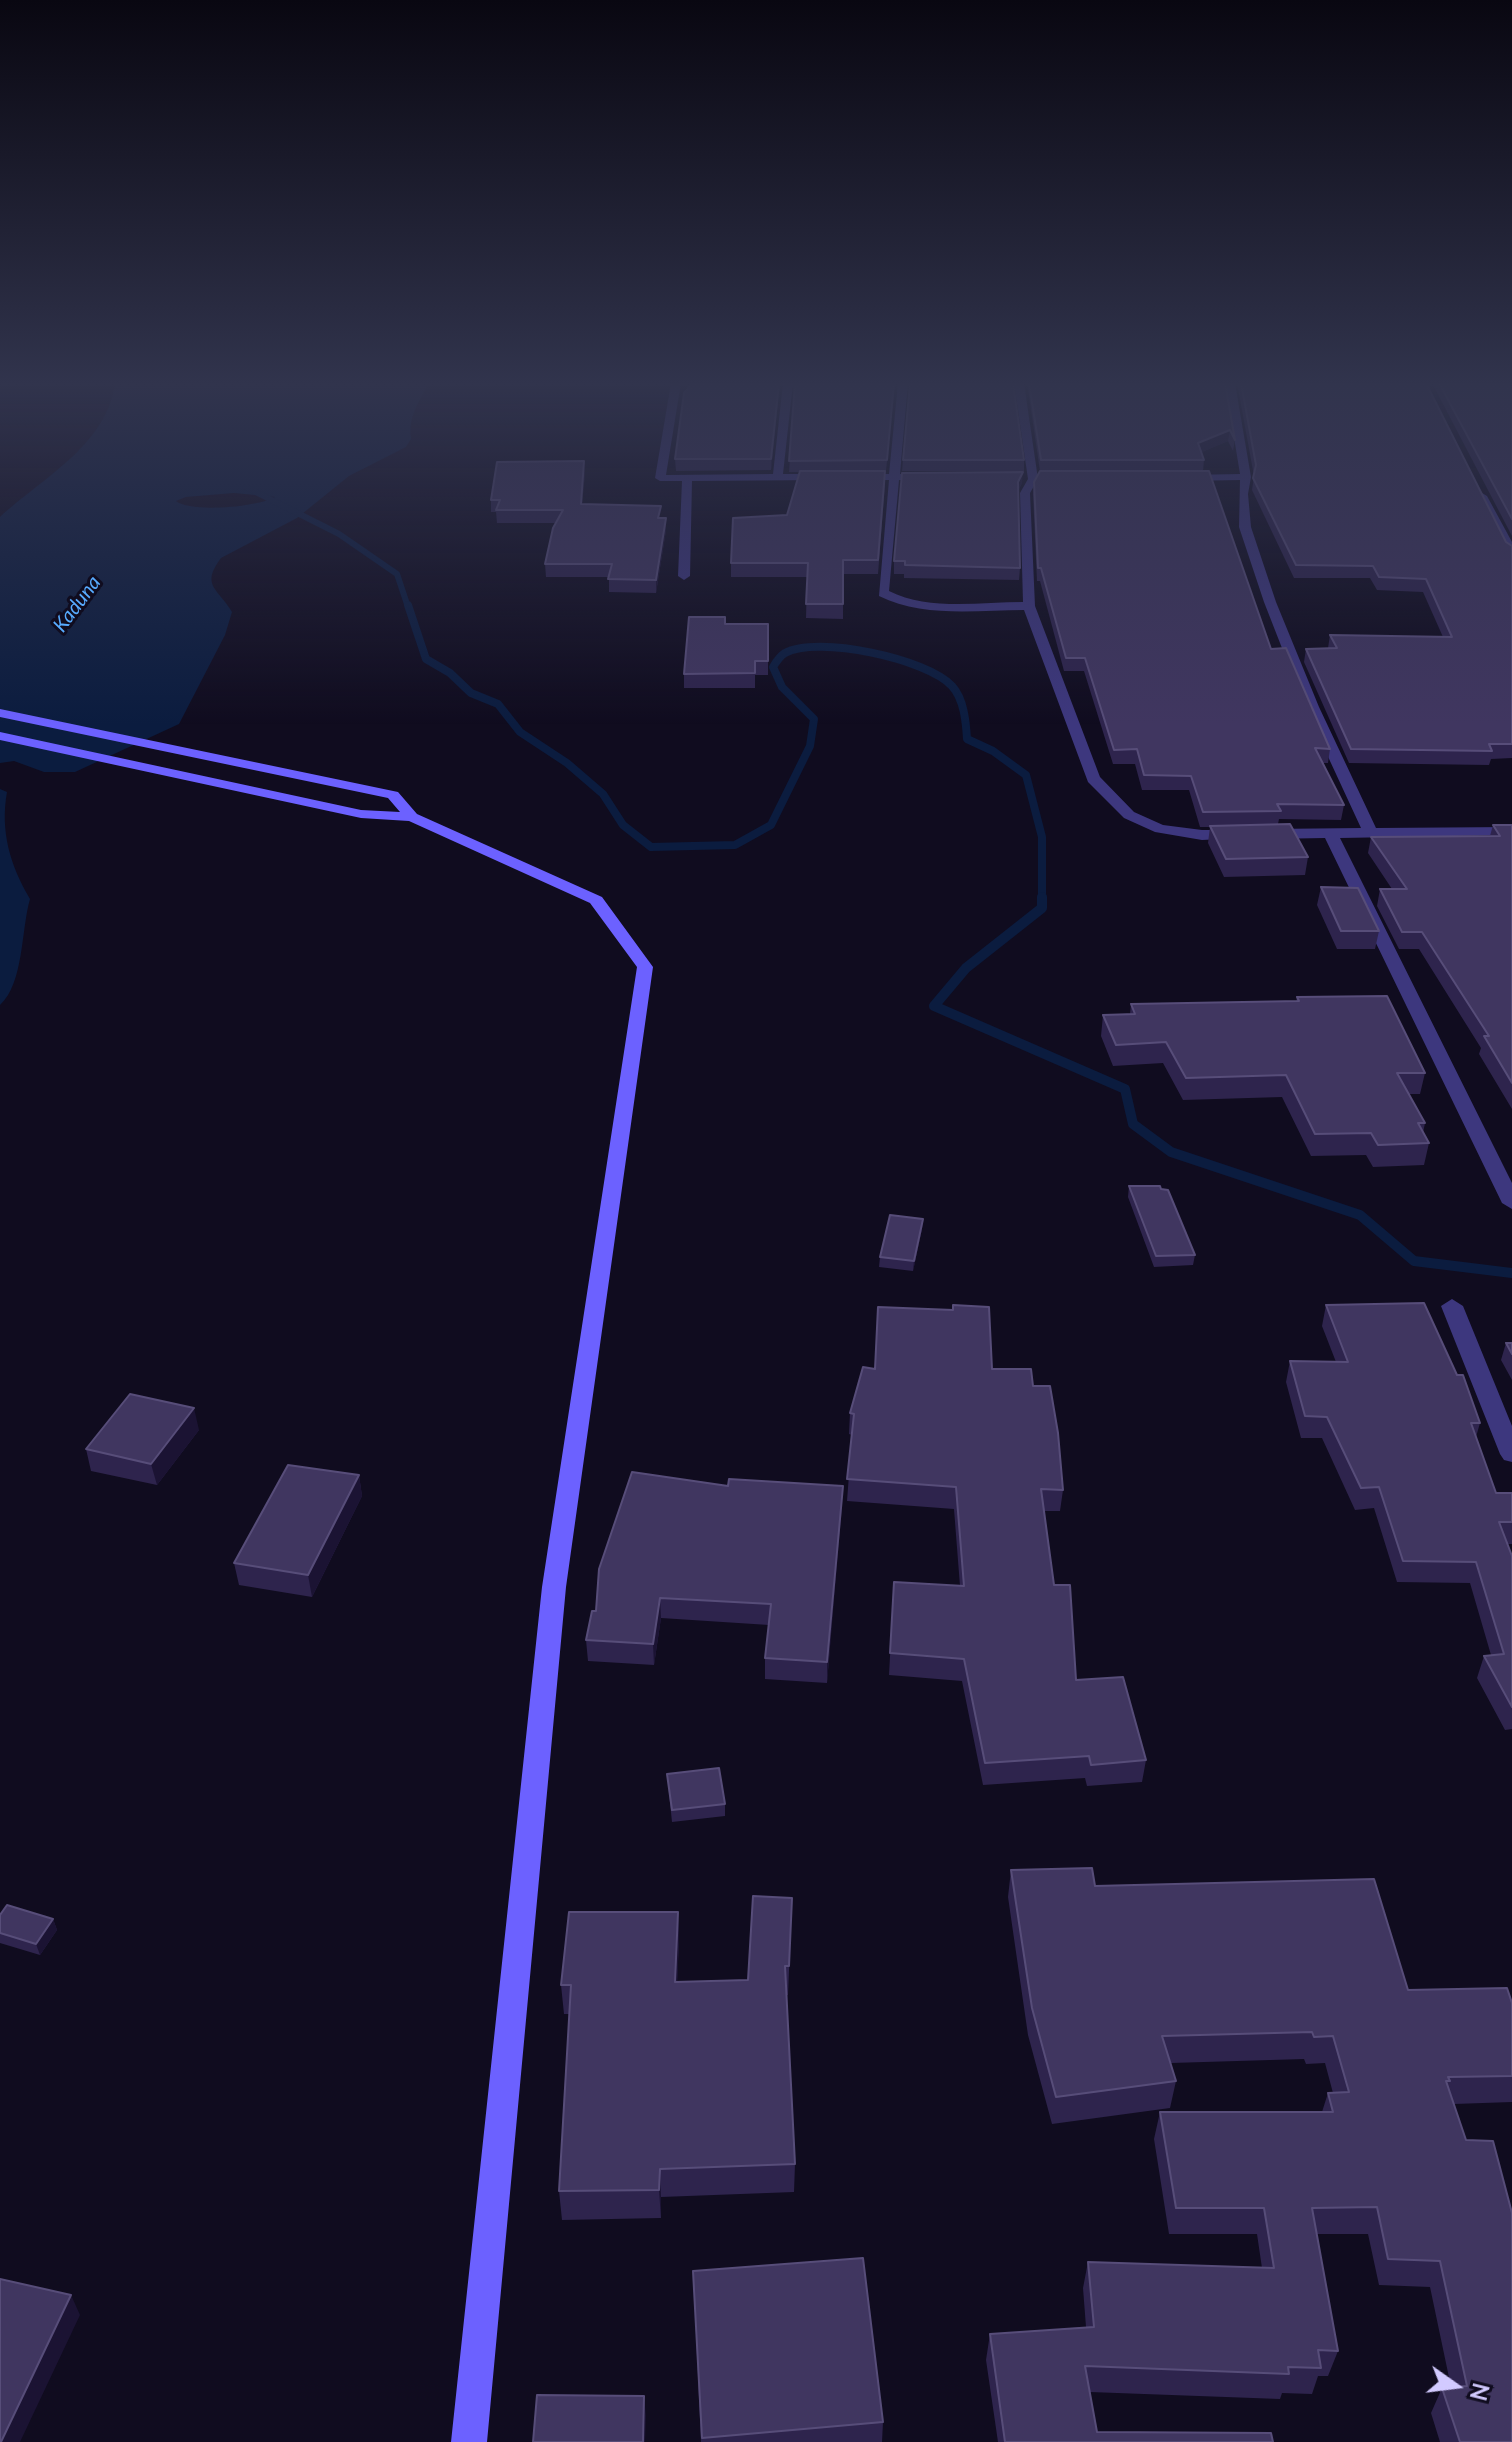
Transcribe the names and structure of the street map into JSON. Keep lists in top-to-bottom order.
{
  "water": ["Kaduna"],
  "north": "right"
}
